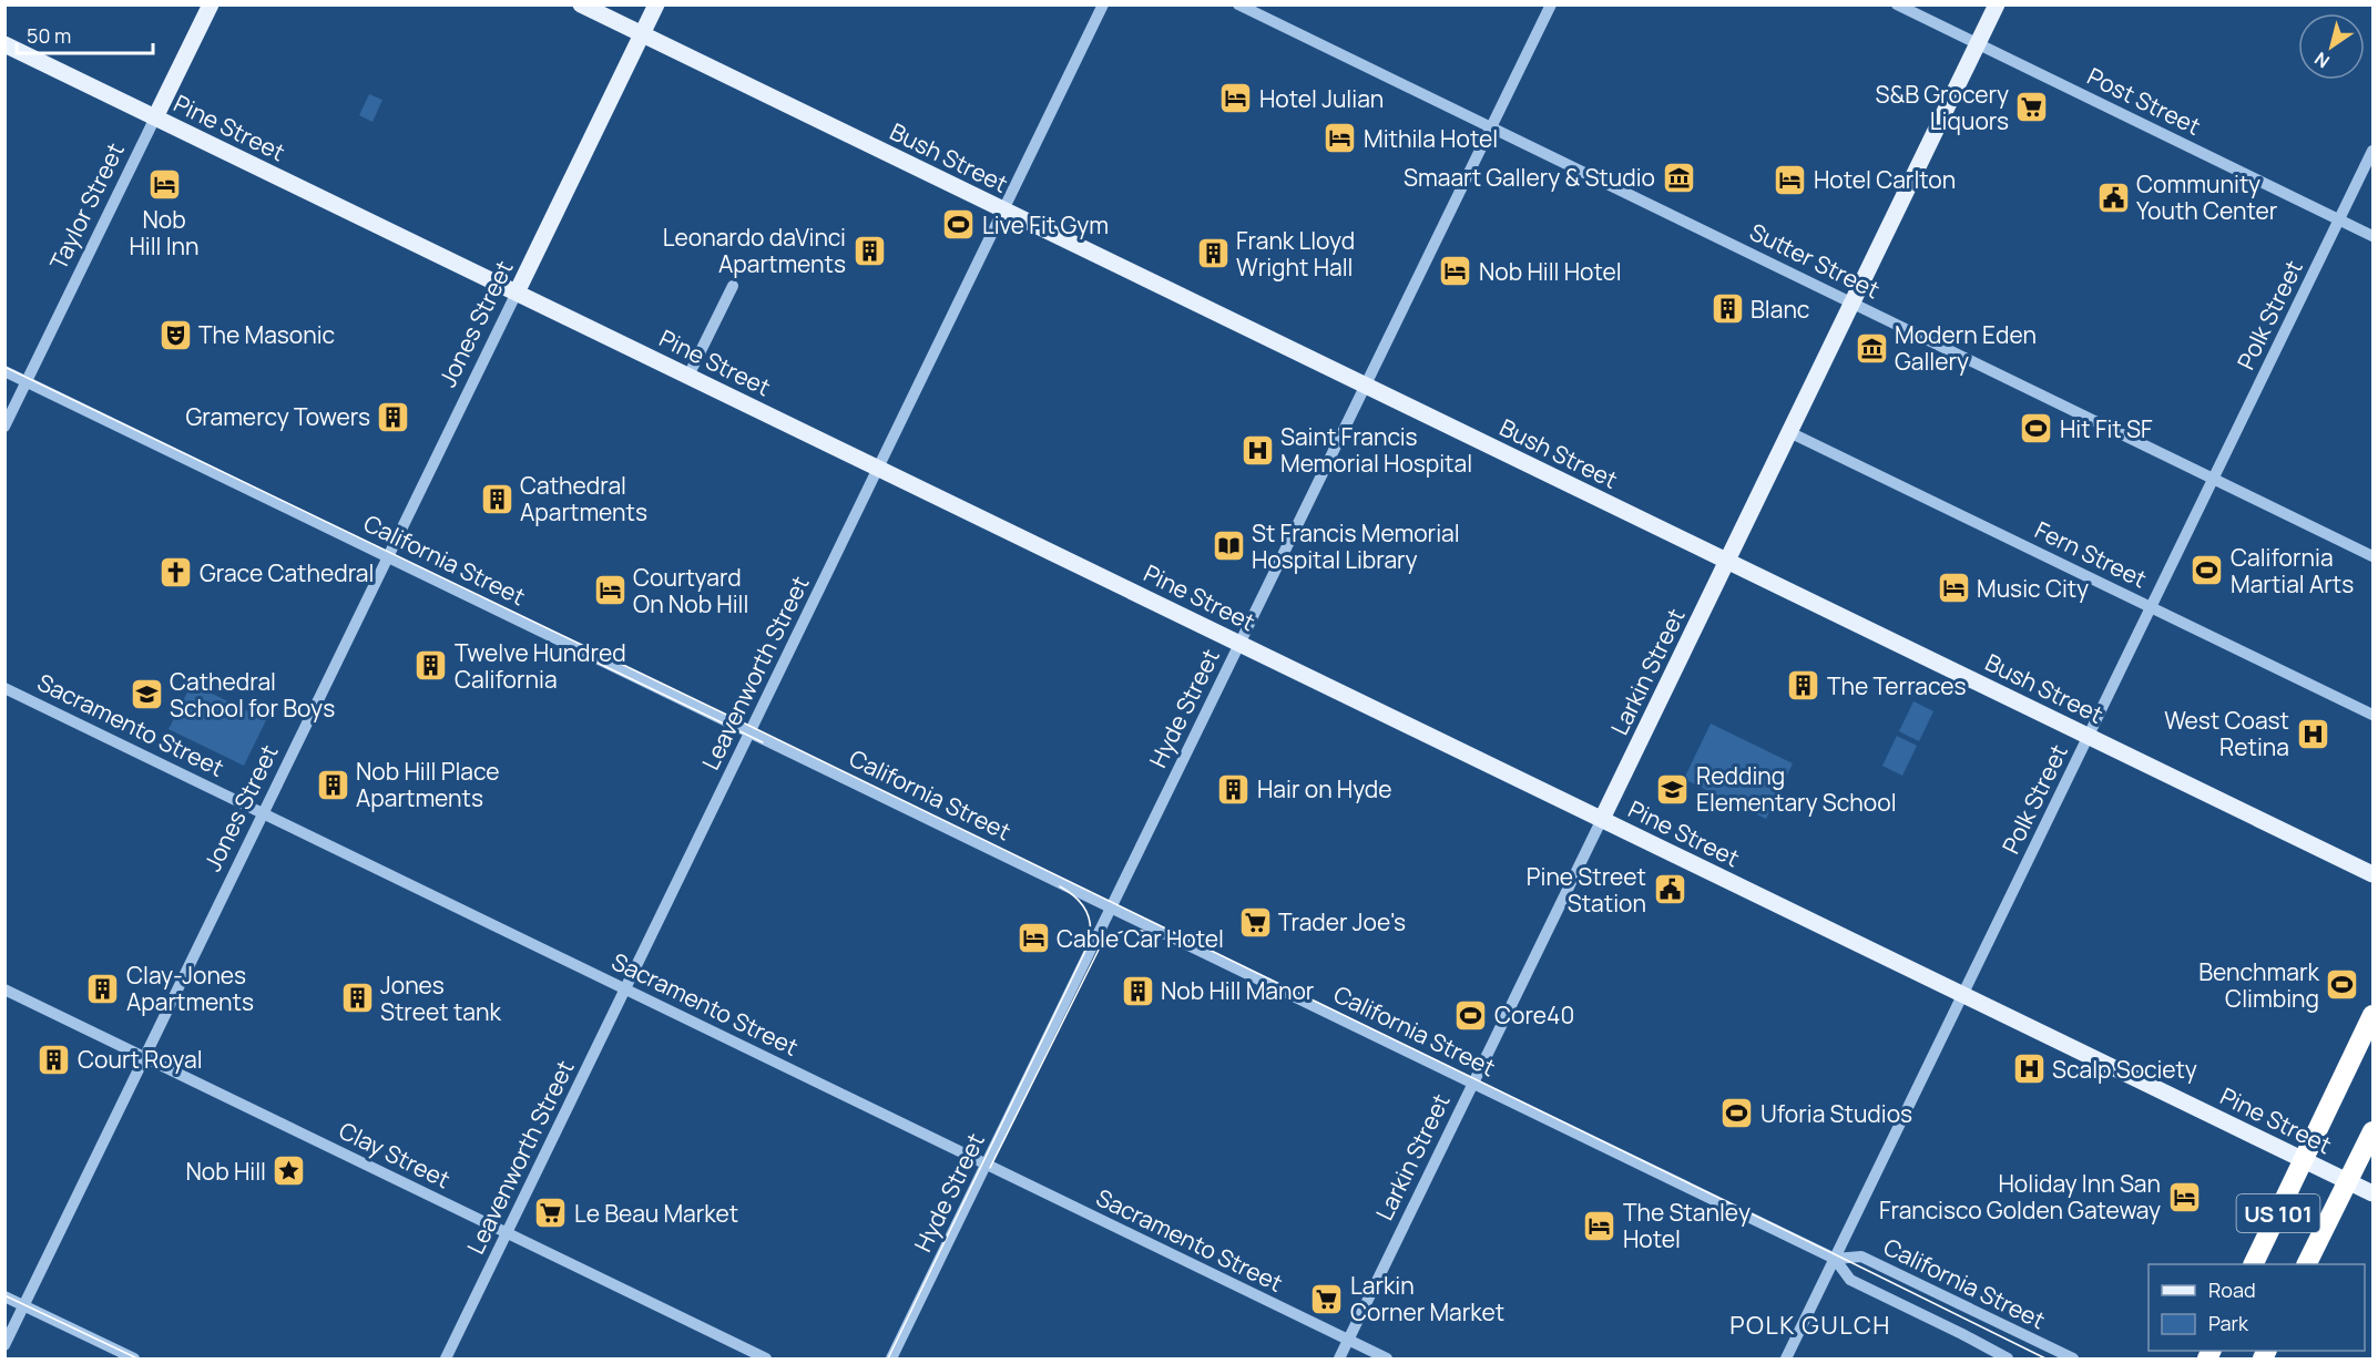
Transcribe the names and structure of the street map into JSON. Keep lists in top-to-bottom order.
{
  "streets": {
    "highway": ["US 101"],
    "main road": [
      "Pine Street",
      "Bush Street",
      "Taylor Street",
      "Jones Street",
      "Larkin Street"
    ],
    "street": [
      "Post Street",
      "Sutter Street",
      "Polk Street",
      "Fern Street",
      "California Street",
      "Leavenworth Street",
      "Hyde Street",
      "Sacramento Street",
      "Clay Street"
    ]
  },
  "crossings": [
    ["Post Street", "Polk Street"],
    ["Post Street", "Larkin Street"],
    ["Pine Street", "Taylor Street"],
    ["Pine Street", "Polk Street"],
    ["Pine Street", "Jones Street"],
    ["Pine Street", "Larkin Street"],
    ["Pine Street", "Leavenworth Street"],
    ["Pine Street", "Hyde Street"],
    ["Pine Street", "US 101"],
    ["Bush Street", "Polk Street"],
    ["Bush Street", "Jones Street"],
    ["Bush Street", "Larkin Street"],
    ["Bush Street", "Leavenworth Street"],
    ["Bush Street", "Hyde Street"],
    ["Taylor Street", "California Street"],
    ["Sutter Street", "Polk Street"],
    ["Sutter Street", "Larkin Street"],
    ["Sutter Street", "Hyde Street"],
    ["Polk Street", "Fern Street"],
    ["Polk Street", "California Street"],
    ["Jones Street", "California Street"],
    ["Jones Street", "Sacramento Street"],
    ["Jones Street", "Clay Street"],
    ["Fern Street", "Larkin Street"],
    ["California Street", "Larkin Street"],
    ["California Street", "Leavenworth Street"],
    ["California Street", "Hyde Street"],
    ["Larkin Street", "Sacramento Street"],
    ["Leavenworth Street", "Sacramento Street"],
    ["Leavenworth Street", "Clay Street"],
    ["Hyde Street", "Sacramento Street"]
  ],
  "districts": ["POLK GULCH"],
  "places": {
    "hotel": [
      "Hotel Julian",
      "Mithila Hotel",
      "Hotel Carlton",
      "Nob Hill Inn",
      "Nob Hill Hotel",
      "Music City",
      "Courtyard On Nob Hill",
      "Cable Car Hotel",
      "Holiday Inn San Francisco Golden Gateway",
      "The Stanley Hotel"
    ],
    "supermarket": [
      "S&B Grocery Liquors",
      "Trader Joe's",
      "Le Beau Market",
      "Larkin Corner Market"
    ],
    "museum": ["Smaart Gallery & Studio", "Modern Eden Gallery"],
    "public building": ["Community Youth Center", "Pine Street Station"],
    "sports": [
      "Live Fit Gym",
      "Hit Fit SF",
      "California Martial Arts",
      "Benchmark Climbing",
      "Core40",
      "Uforia Studios"
    ],
    "building": [
      "Leonardo daVinci Apartments",
      "Frank Lloyd Wright Hall",
      "Blanc",
      "Gramercy Towers",
      "Cathedral Apartments",
      "Twelve Hundred California",
      "The Terraces",
      "Nob Hill Place Apartments",
      "Hair on Hyde",
      "Clay-Jones Apartments",
      "Nob Hill Manor",
      "Jones Street tank",
      "Court Royal"
    ],
    "theatre": ["The Masonic"],
    "hospital": ["Saint Francis Memorial Hospital", "West Coast Retina", "Scalp Society"],
    "library": ["St Francis Memorial Hospital Library"],
    "church": ["Grace Cathedral"],
    "school or university": ["Cathedral School for Boys", "Redding Elementary School"],
    "place": ["Nob Hill"]
  },
  "legend": ["Road", "Park"],
  "scale_bar": "50 m",
  "north": "bottom left"
}
